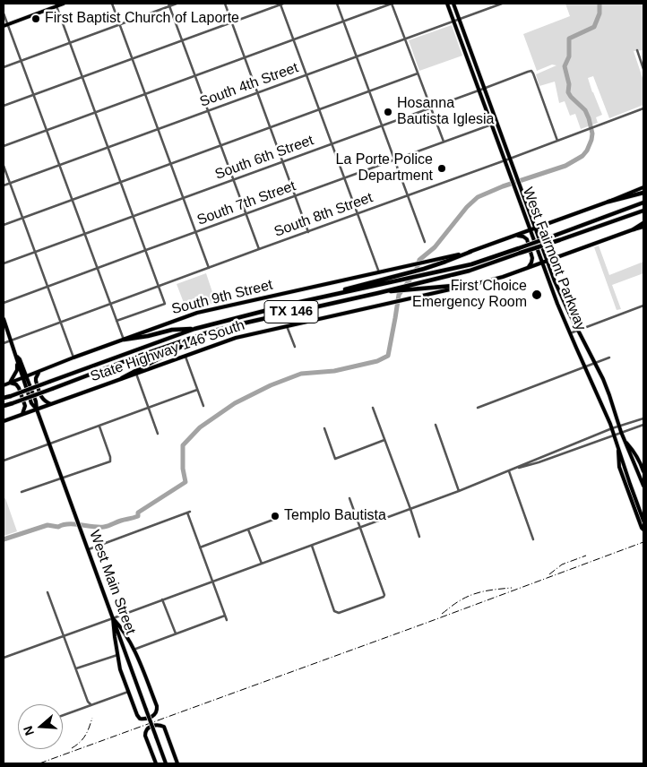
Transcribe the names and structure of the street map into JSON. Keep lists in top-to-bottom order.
{
  "streets": {
    "highway": ["TX 146"],
    "main road": [
      "West Fairmont Parkway",
      "South 9th Street",
      "State Highway 146 South",
      "West Main Street"
    ],
    "street": [
      "South 4th Street",
      "South 6th Street",
      "South 7th Street",
      "South 8th Street"
    ]
  },
  "crossings": [
    ["South 4th Street", "West Fairmont Parkway"],
    ["South 6th Street", "South 8th Street"],
    ["South 6th Street", "West Fairmont Parkway"],
    ["South 7th Street", "West Fairmont Parkway"],
    ["South 8th Street", "West Fairmont Parkway"],
    ["South 8th Street", "West Main Street"],
    ["West Fairmont Parkway", "State Highway 146 South"],
    ["South 9th Street", "West Main Street"],
    ["State Highway 146 South", "West Main Street"]
  ],
  "places": [
    "First Baptist Church of Laporte",
    "Hosanna Bautista Iglesia",
    "La Porte Police Department",
    "First Choice Emergency Room",
    "Templo Bautista"
  ],
  "north": "left"
}
